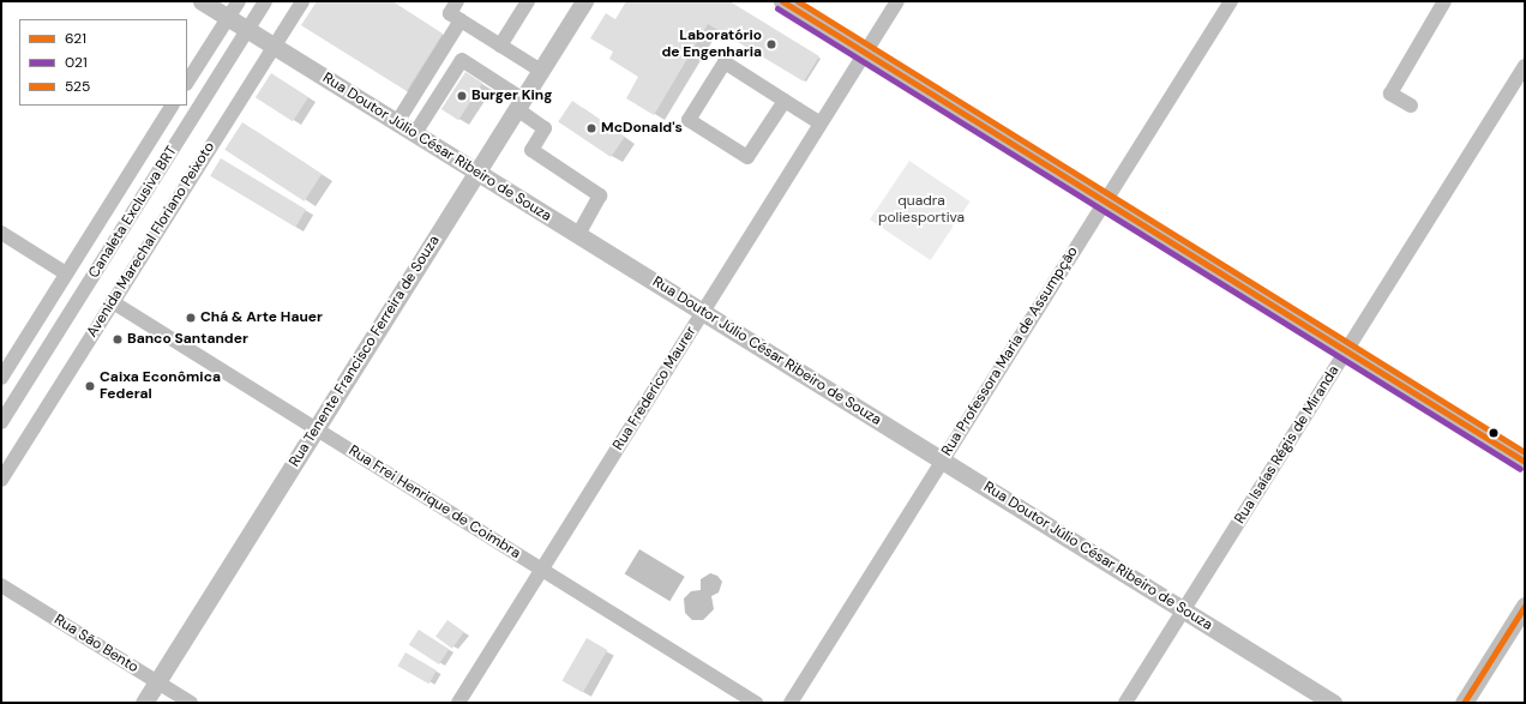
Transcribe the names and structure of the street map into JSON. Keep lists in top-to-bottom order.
{
  "streets": {
    "main road": ["Rua Doutor Júlio César Ribeiro de Souza", "Rua Tenente Francisco Ferreira de Souza"],
    "street": [
      "Canaleta Exclusiva BRT",
      "Avenida Marechal Floriano Peixoto",
      "Rua Professora Maria de Assumpção",
      "Rua Frederico Maurer",
      "Rua Isaías Régis de Miranda",
      "Rua Frei Henrique de Coimbra",
      "Rua São Bento"
    ]
  },
  "crossings": [
    ["Rua Doutor Júlio César Ribeiro de Souza", "Canaleta Exclusiva BRT"],
    ["Rua Doutor Júlio César Ribeiro de Souza", "Avenida Marechal Floriano Peixoto"],
    ["Rua Doutor Júlio César Ribeiro de Souza", "Rua Tenente Francisco Ferreira de Souza"],
    ["Rua Doutor Júlio César Ribeiro de Souza", "Rua Professora Maria de Assumpção"],
    ["Rua Doutor Júlio César Ribeiro de Souza", "Rua Frederico Maurer"],
    ["Rua Doutor Júlio César Ribeiro de Souza", "Rua Isaías Régis de Miranda"],
    ["Avenida Marechal Floriano Peixoto", "Rua Frei Henrique de Coimbra"],
    ["Rua Tenente Francisco Ferreira de Souza", "Rua Frei Henrique de Coimbra"],
    ["Rua Tenente Francisco Ferreira de Souza", "Rua São Bento"],
    ["Rua Frederico Maurer", "Rua Frei Henrique de Coimbra"]
  ],
  "parks": ["quadra poliesportiva"],
  "places": [
    "Laboratório de Engenharia",
    "Burger King",
    "McDonald's",
    "Chá & Arte Hauer",
    "Banco Santander",
    "Caixa Econômica Federal"
  ],
  "lines": ["transit line 621", "transit line 525", "transit line 021"],
  "legend": ["621", "021", "525"]
}
